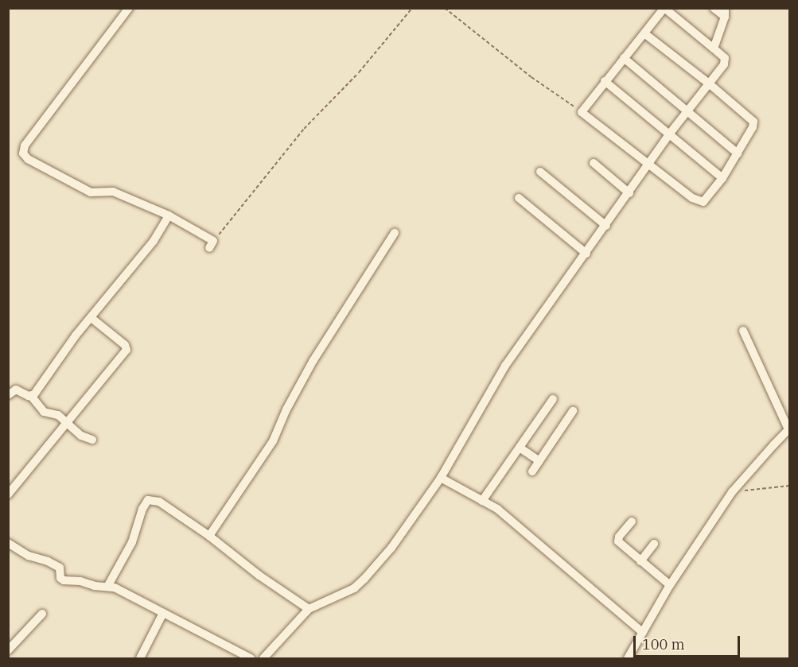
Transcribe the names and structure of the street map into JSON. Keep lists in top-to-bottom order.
{
  "scale_bar": "100 m"
}
